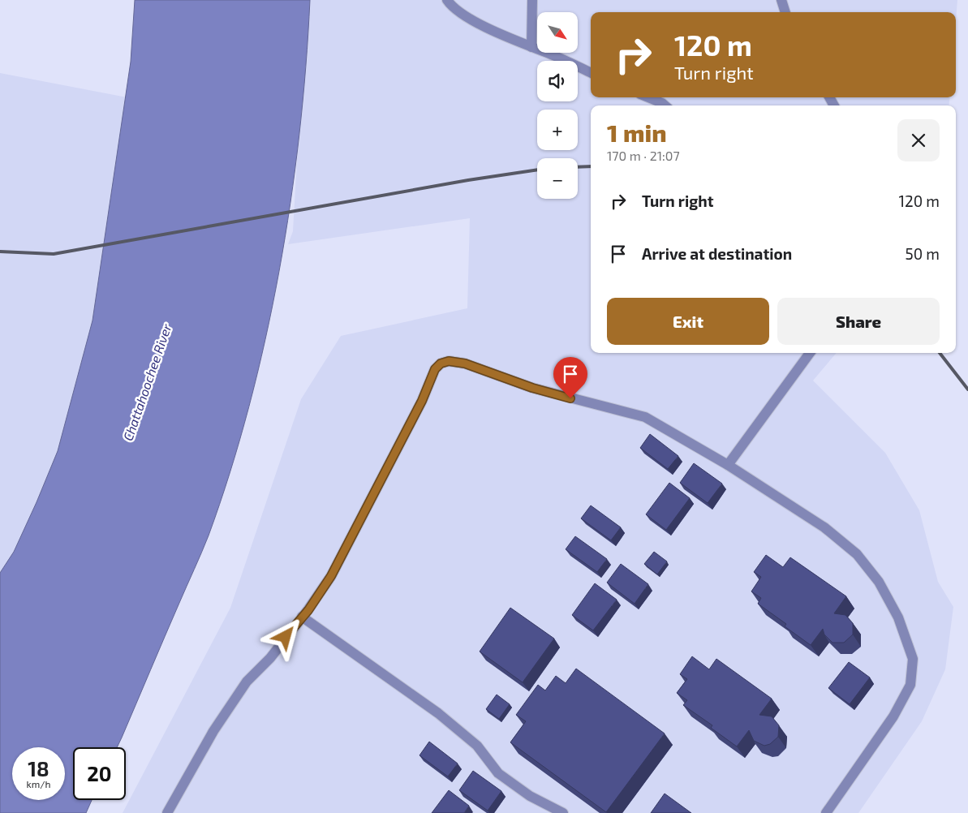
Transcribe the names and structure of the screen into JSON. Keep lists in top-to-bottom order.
{
  "water": ["Chattahoochee River"],
  "north": "bottom right",
  "page": {
    "map_buttons": ["+", "−"],
    "turn": ["120 m", "Turn right"],
    "heading": ["1 min", "170 m · 21:07"],
    "list": [
      {
        "name": "Turn right",
        "value": "120 m"
      },
      {
        "name": "Arrive at destination",
        "value": "50 m"
      }
    ],
    "buttons": ["Exit", "Share"],
    "speed": "18 km/h",
    "limit": "20"
  }
}
